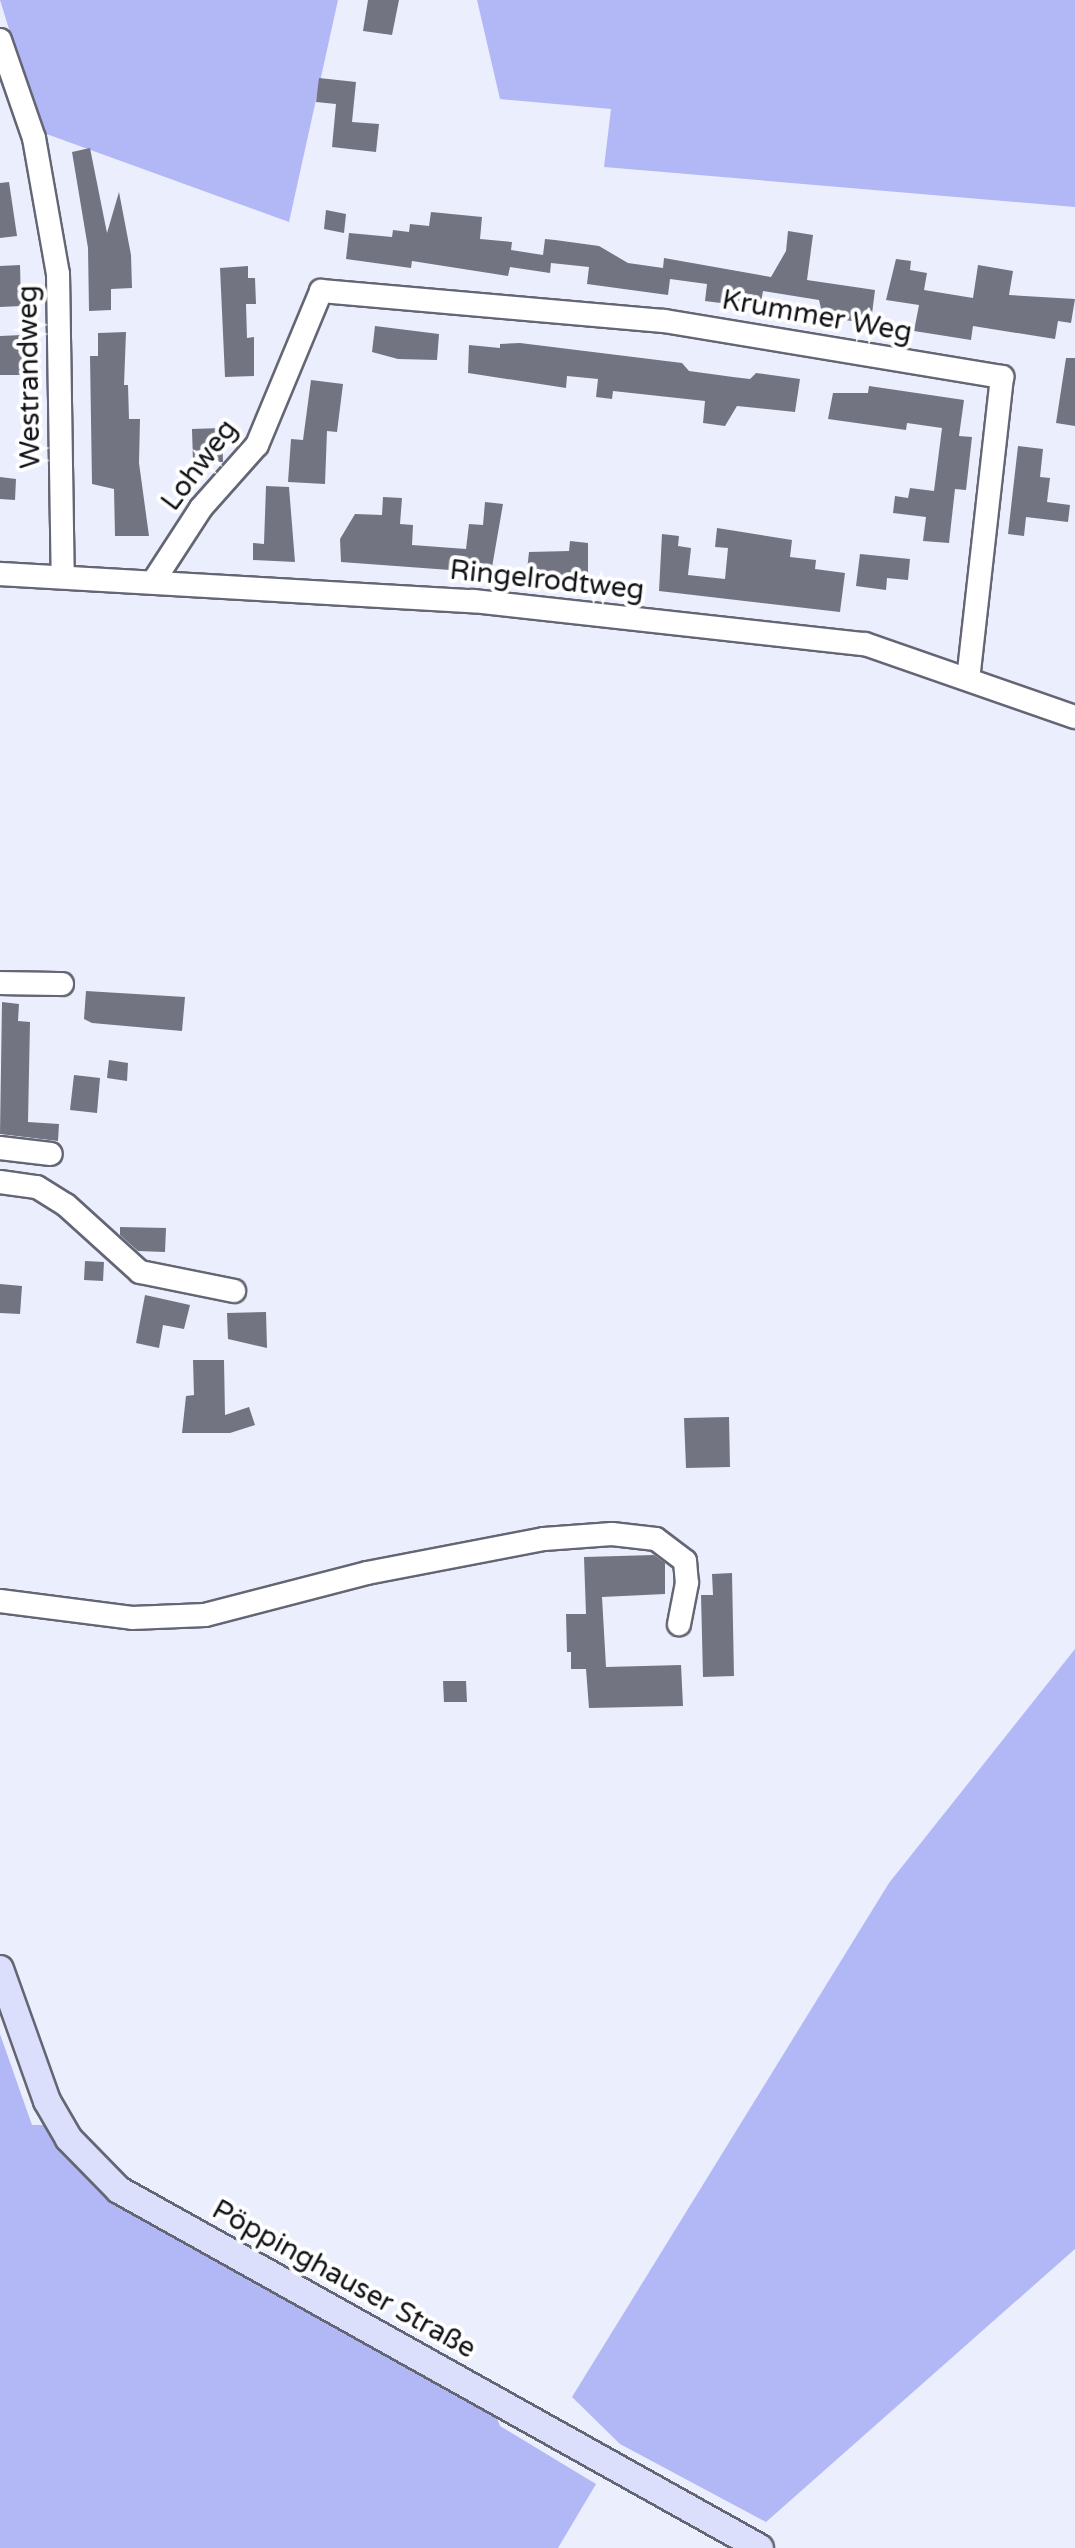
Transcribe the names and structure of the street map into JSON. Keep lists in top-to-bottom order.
{
  "streets": {
    "main road": ["Pöppinghauser Straße"],
    "street": [
      "Krummer Weg",
      "Westrandweg",
      "Lohweg",
      "Ringelrodtweg"
    ]
  },
  "crossings": [
    ["Krummer Weg", "Lohweg"],
    ["Krummer Weg", "Ringelrodtweg"],
    ["Westrandweg", "Ringelrodtweg"],
    ["Lohweg", "Ringelrodtweg"]
  ]
}
